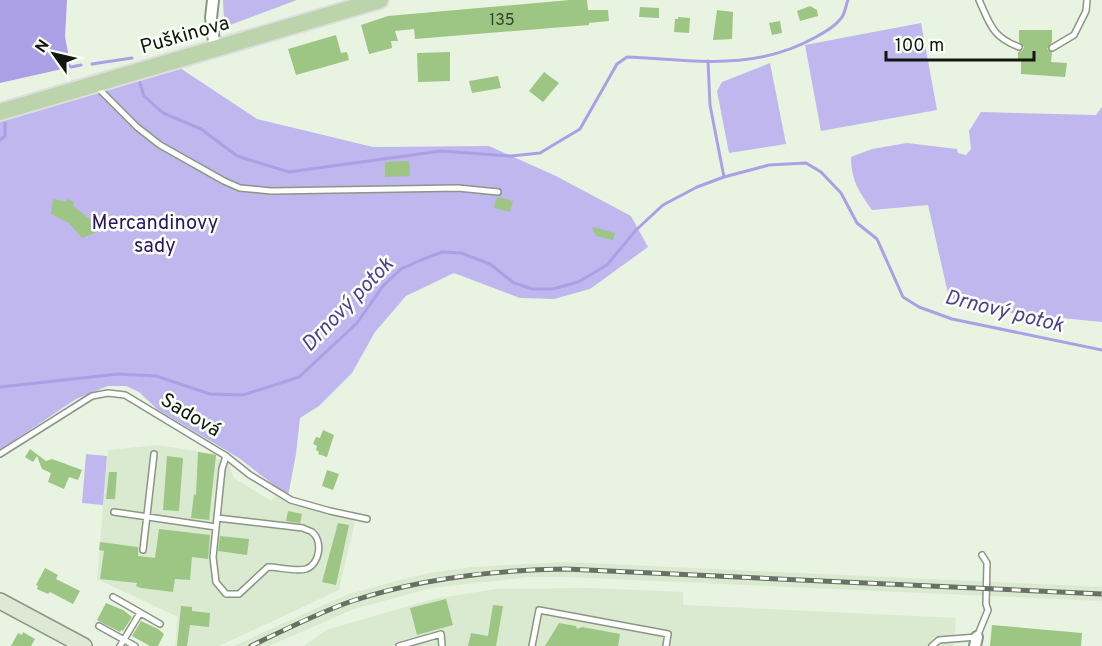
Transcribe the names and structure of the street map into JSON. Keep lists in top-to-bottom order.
{
  "streets": {
    "main road": ["Puškinova"],
    "lane": ["Sadová"]
  },
  "water": ["Drnový potok"],
  "parks": ["Mercandinovy sady"],
  "house_numbers": ["135"],
  "scale_bar": "100 m",
  "north": "top left"
}
